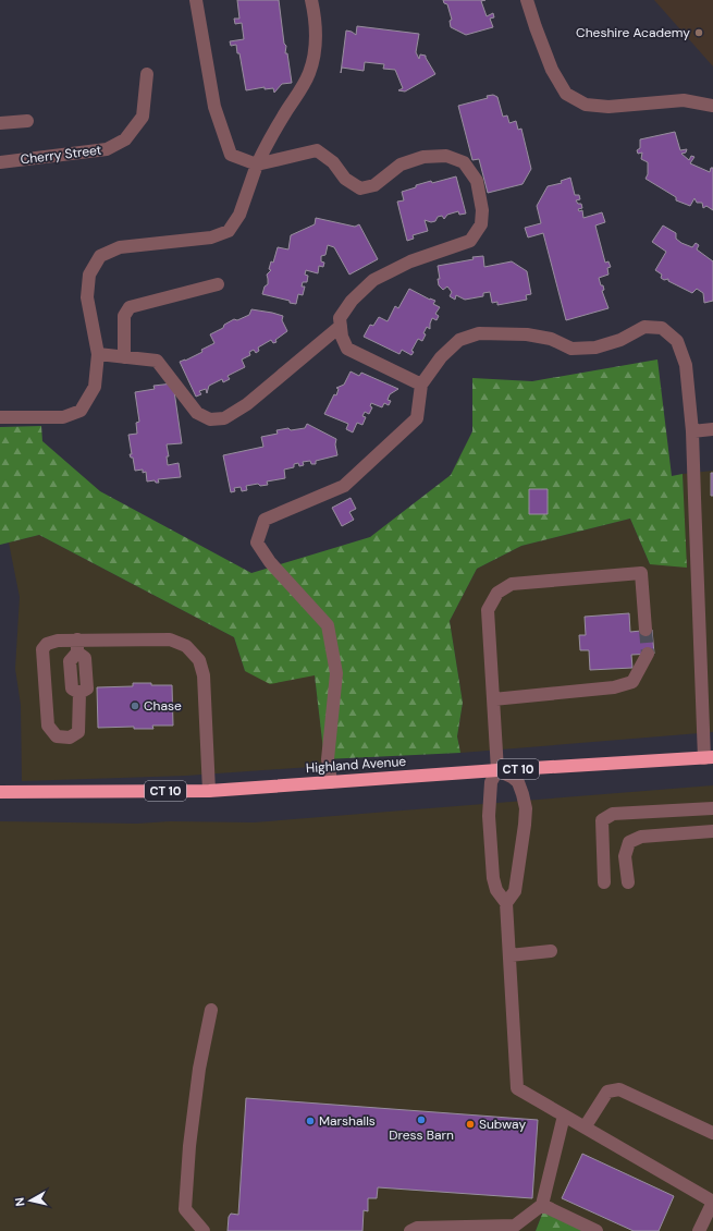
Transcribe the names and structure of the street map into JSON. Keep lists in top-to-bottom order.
{
  "streets": {
    "highway": ["Highland Avenue", "CT 10"],
    "street": ["Cherry Street"]
  },
  "places": [
    "Cheshire Academy",
    "Chase",
    "Dress Barn",
    "Marshalls",
    "Subway"
  ],
  "north": "left"
}
